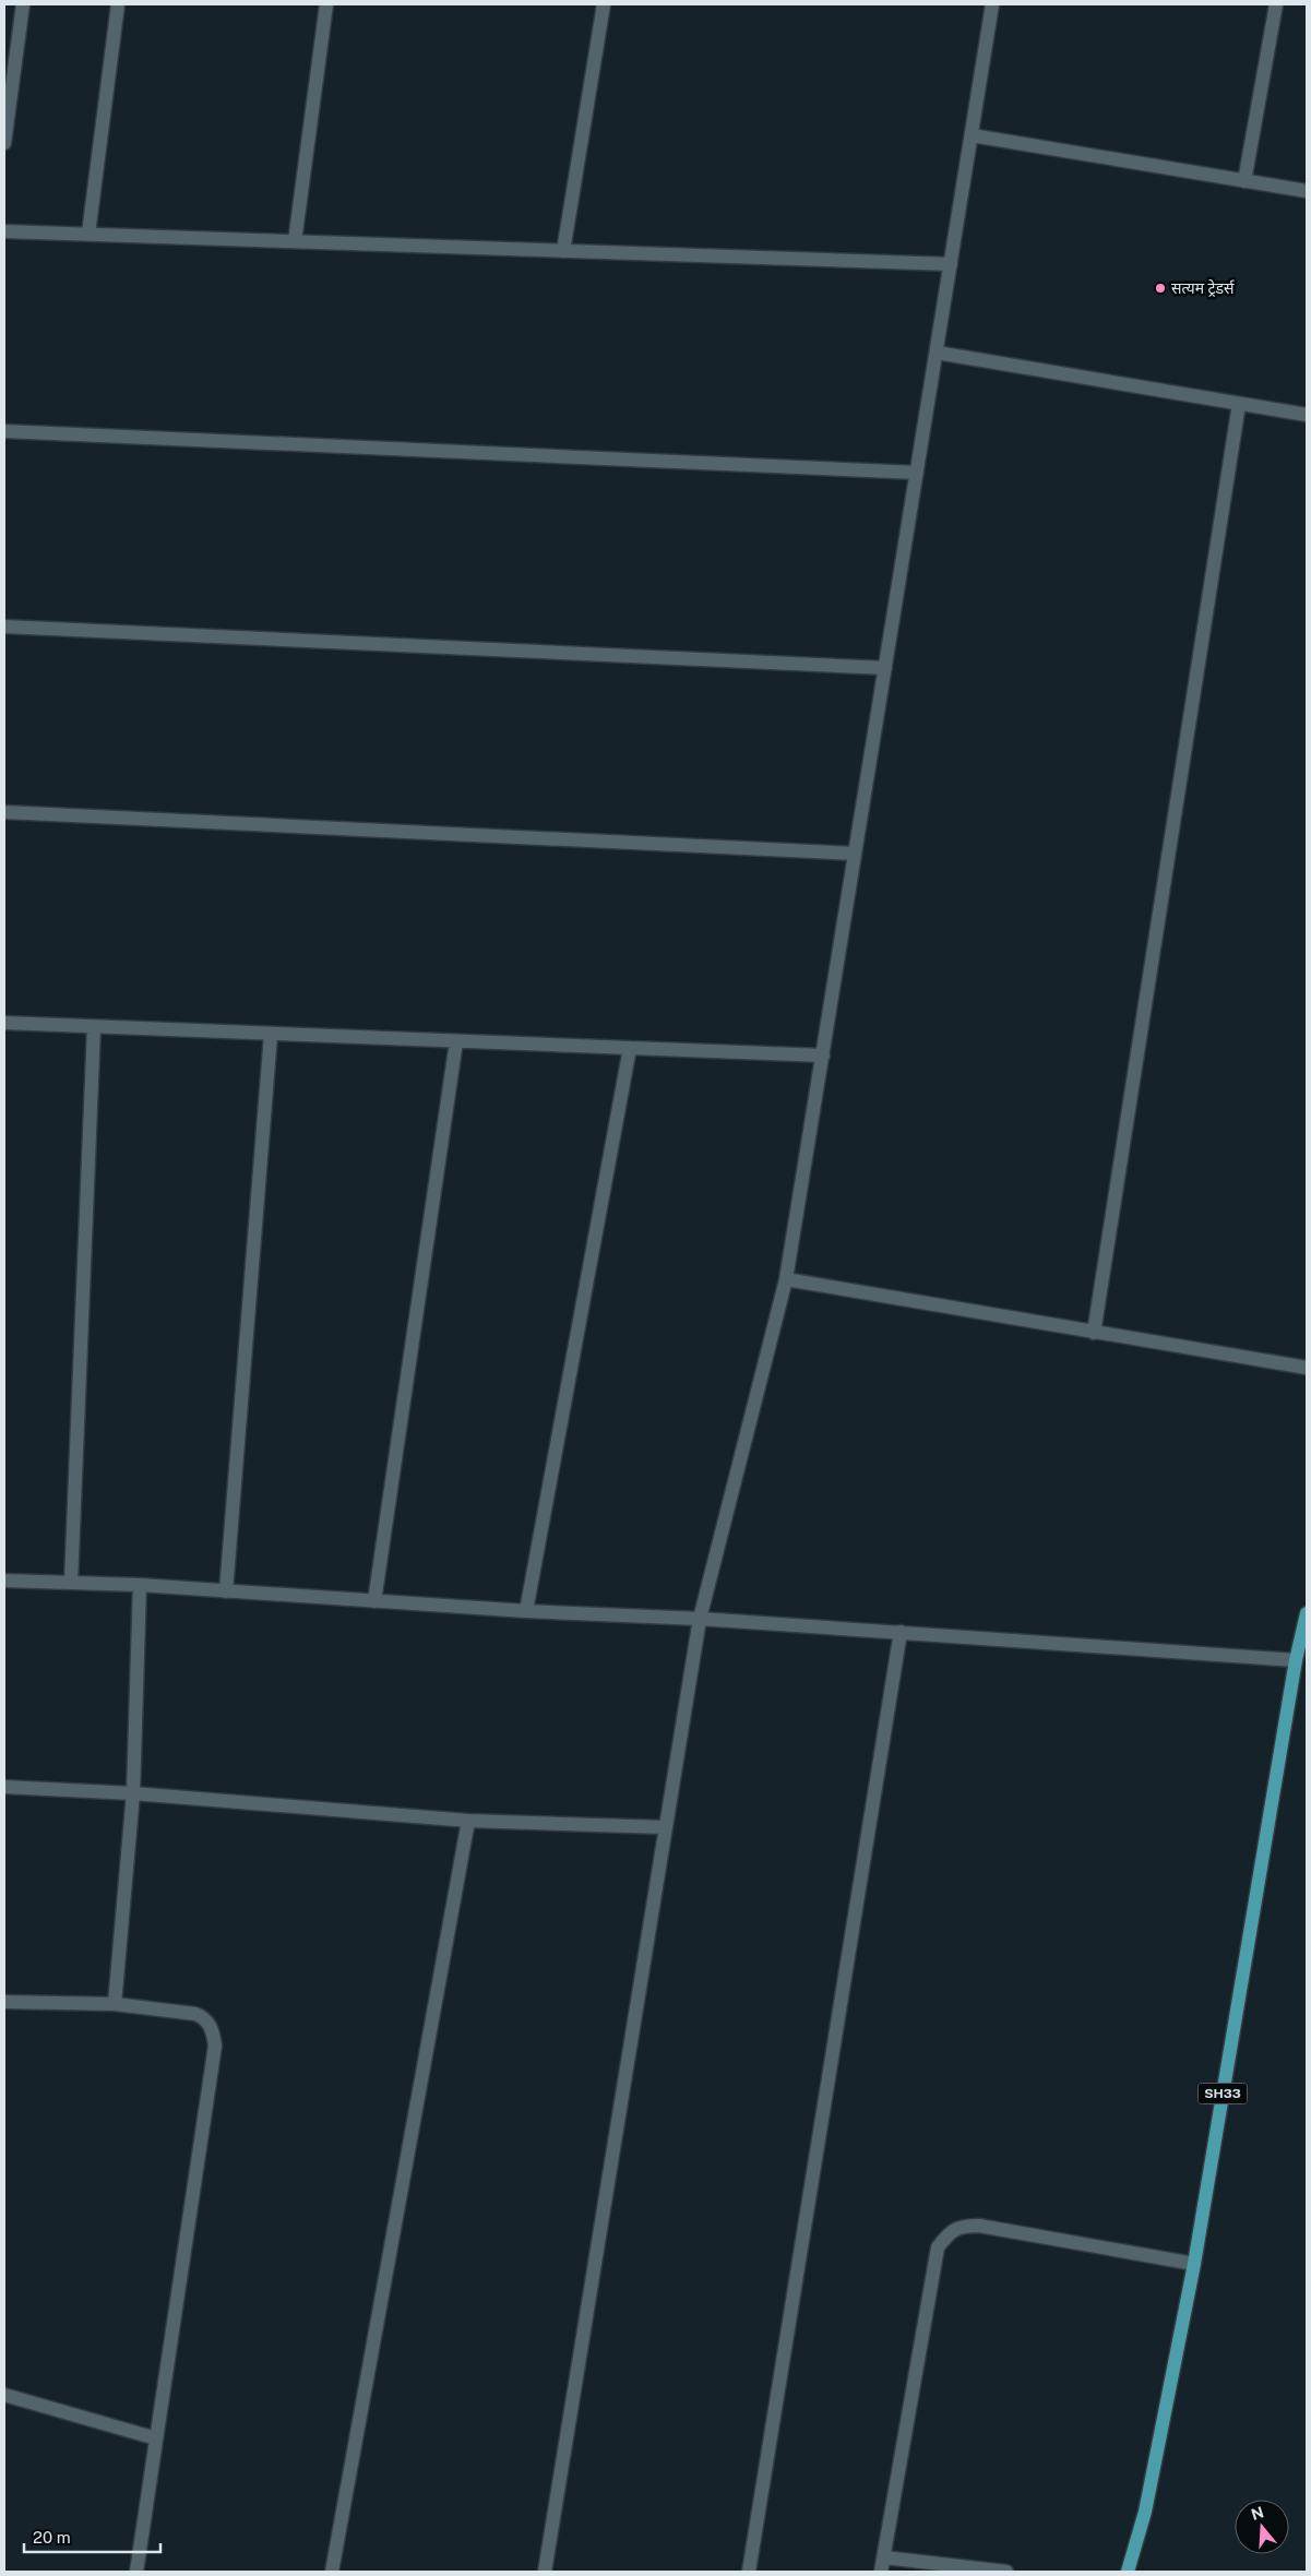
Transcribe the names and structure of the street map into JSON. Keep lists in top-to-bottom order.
{
  "streets": {
    "main road": ["SH33"]
  },
  "places": ["सत्यम ट्रेडर्स"],
  "scale_bar": "20 m",
  "north": "top"
}
